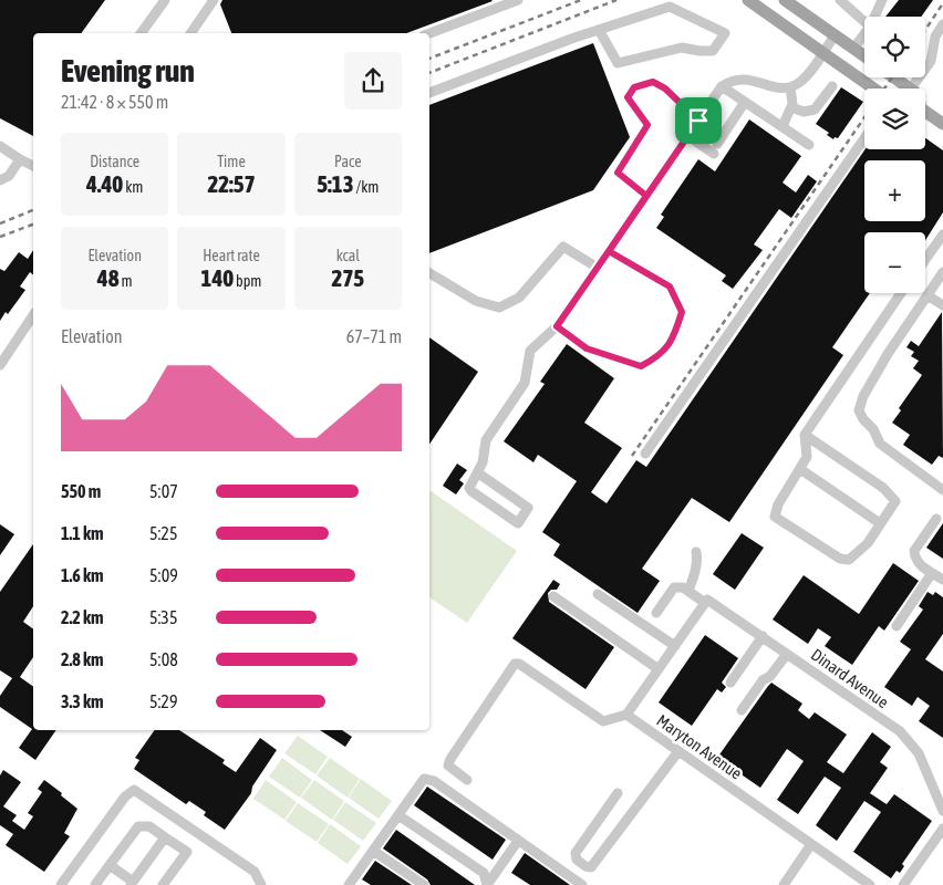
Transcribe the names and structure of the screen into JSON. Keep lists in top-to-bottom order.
{
  "streets": {
    "street": ["Dinard Avenue", "Maryton Avenue"]
  },
  "page": {
    "map_buttons": ["+", "−"],
    "heading": ["Evening run", "21:42 · 8 × 550 m"],
    "stats": [
      ["Distance", "4.40 km"],
      ["Time", "22:57"],
      ["Pace", "5:13 /km"],
      ["Elevation", "48 m"],
      ["Heart rate", "140 bpm"],
      ["kcal", "275"]
    ],
    "chart": ["Elevation", "67–71 m"],
    "list": [
      {
        "name": "550 m",
        "note": "5:07"
      },
      {
        "name": "1.1 km",
        "note": "5:25"
      },
      {
        "name": "1.6 km",
        "note": "5:09"
      },
      {
        "name": "2.2 km",
        "note": "5:35"
      },
      {
        "name": "2.8 km",
        "note": "5:08"
      },
      {
        "name": "3.3 km",
        "note": "5:29"
      }
    ]
  }
}
